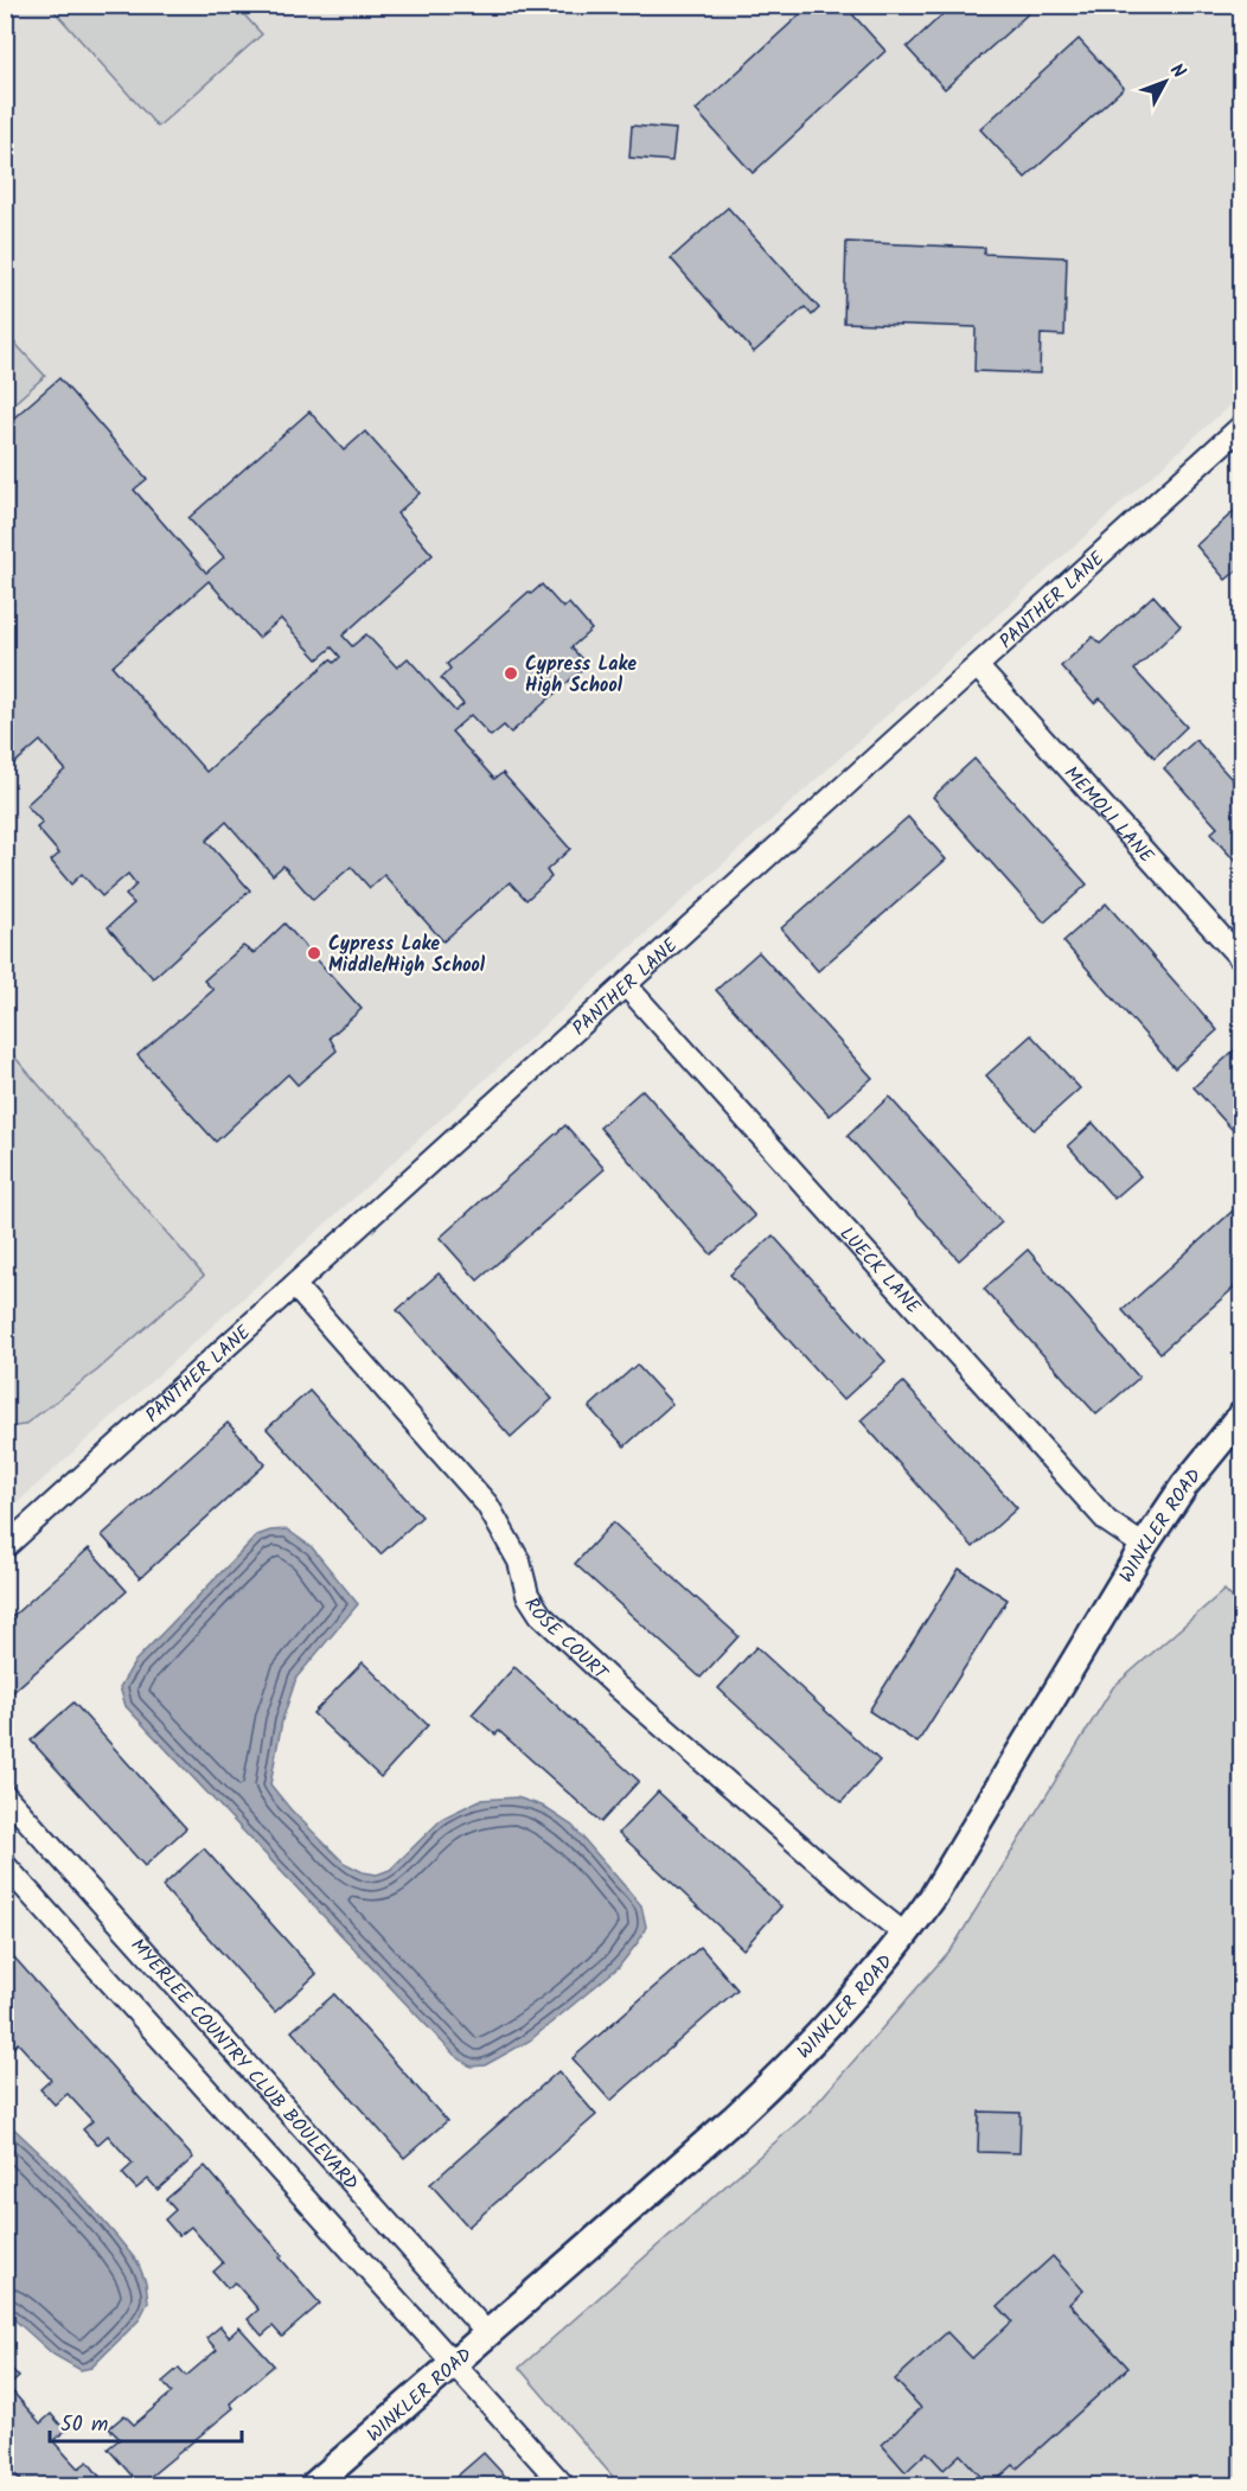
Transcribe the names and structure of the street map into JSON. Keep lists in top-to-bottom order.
{
  "streets": {
    "street": [
      "PANTHER LANE",
      "MEMOLI LANE",
      "LUECK LANE",
      "WINKLER ROAD",
      "ROSE COURT",
      "MYERLEE COUNTRY CLUB BOULEVARD"
    ]
  },
  "crossings": [
    ["PANTHER LANE", "MEMOLI LANE"],
    ["PANTHER LANE", "LUECK LANE"],
    ["PANTHER LANE", "ROSE COURT"],
    ["LUECK LANE", "WINKLER ROAD"],
    ["WINKLER ROAD", "ROSE COURT"],
    ["WINKLER ROAD", "MYERLEE COUNTRY CLUB BOULEVARD"]
  ],
  "places": ["Cypress Lake High School", "Cypress Lake Middle/High School"],
  "scale_bar": "50 m",
  "north": "top right"
}
